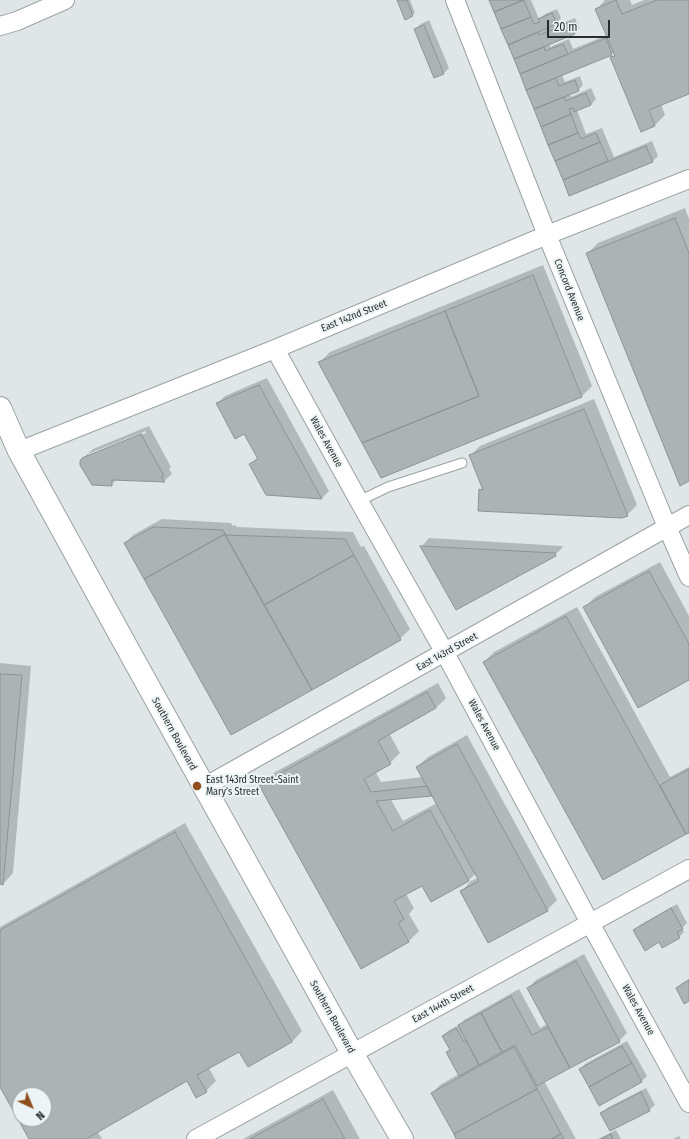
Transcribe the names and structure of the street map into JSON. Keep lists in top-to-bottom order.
{
  "streets": {
    "main road": ["Southern Boulevard"],
    "street": [
      "Concord Avenue",
      "East 142nd Street",
      "Wales Avenue",
      "East 143rd Street",
      "East 144th Street"
    ]
  },
  "crossings": [
    ["Concord Avenue", "East 142nd Street"],
    ["Concord Avenue", "East 143rd Street"],
    ["East 142nd Street", "Wales Avenue"],
    ["East 142nd Street", "Southern Boulevard"],
    ["Wales Avenue", "East 143rd Street"],
    ["Wales Avenue", "East 144th Street"],
    ["East 143rd Street", "Southern Boulevard"],
    ["Southern Boulevard", "East 144th Street"]
  ],
  "places": ["East 143rd Street–Saint Mary’s Street"],
  "scale_bar": "20 m",
  "north": "bottom right"
}
